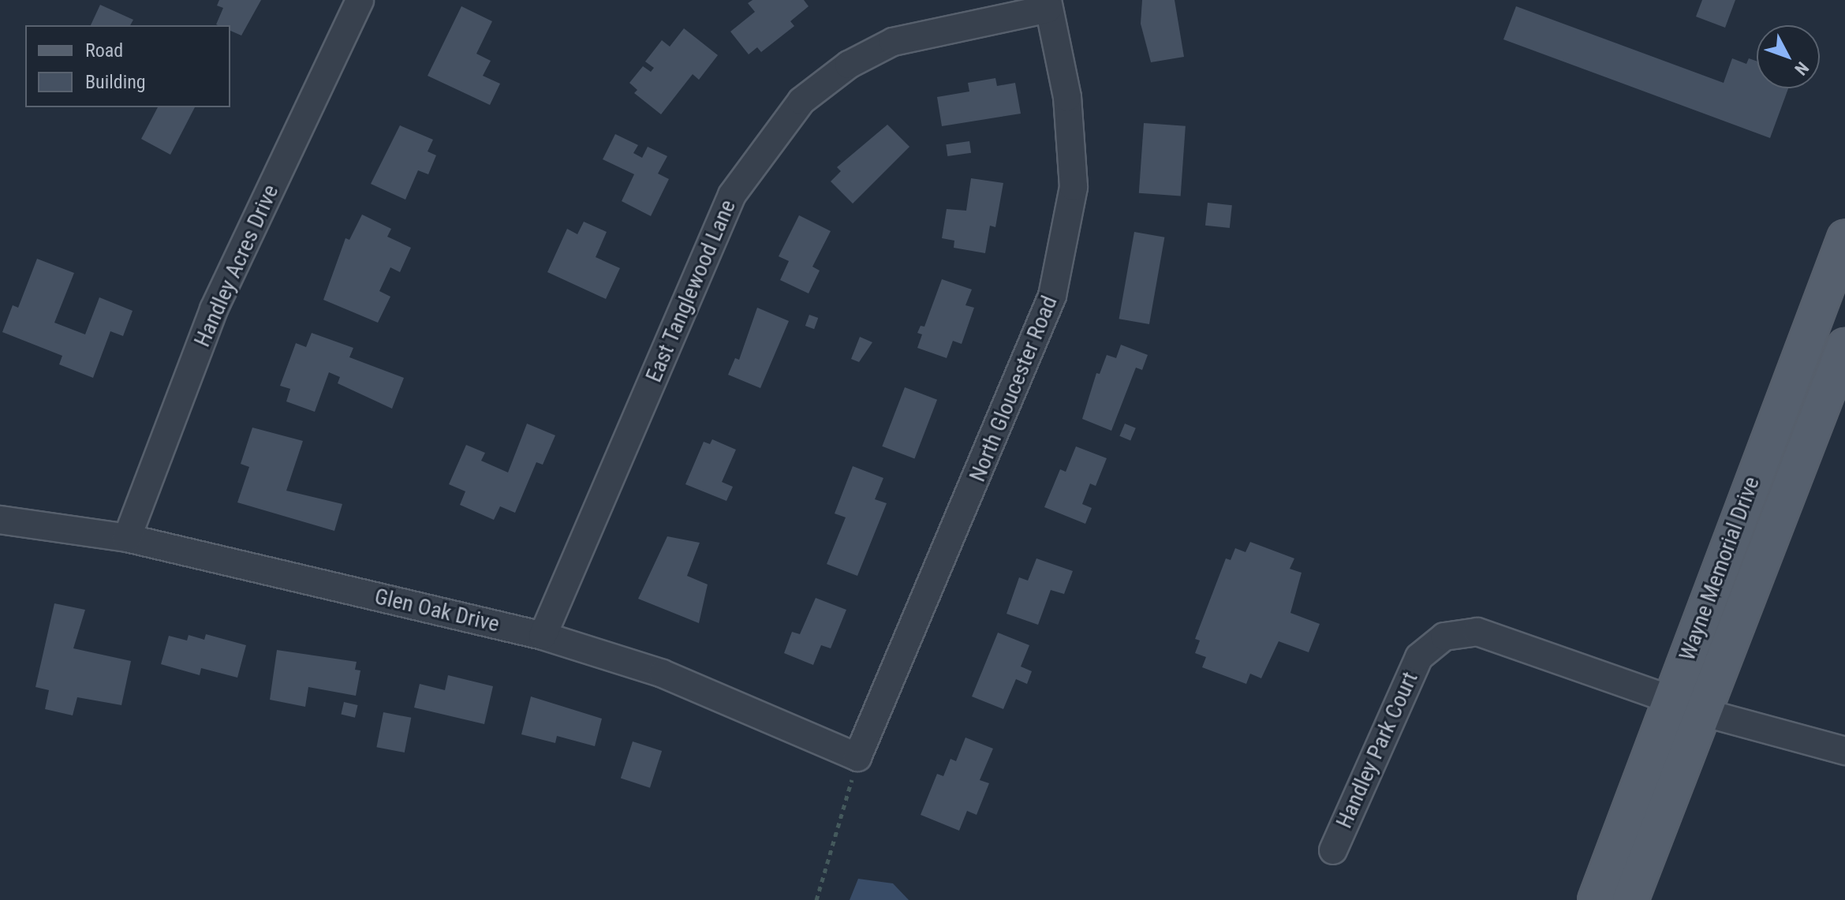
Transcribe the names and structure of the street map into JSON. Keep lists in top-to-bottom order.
{
  "streets": {
    "main road": ["Wayne Memorial Drive"],
    "street": [
      "Handley Acres Drive",
      "East Tanglewood Lane",
      "North Gloucester Road",
      "Glen Oak Drive",
      "Handley Park Court"
    ]
  },
  "crossings": [
    ["Handley Acres Drive", "Glen Oak Drive"],
    ["East Tanglewood Lane", "North Gloucester Road"],
    ["East Tanglewood Lane", "Glen Oak Drive"],
    ["North Gloucester Road", "Glen Oak Drive"],
    ["Wayne Memorial Drive", "Handley Park Court"]
  ],
  "legend": ["Road", "Building"],
  "north": "bottom right"
}
